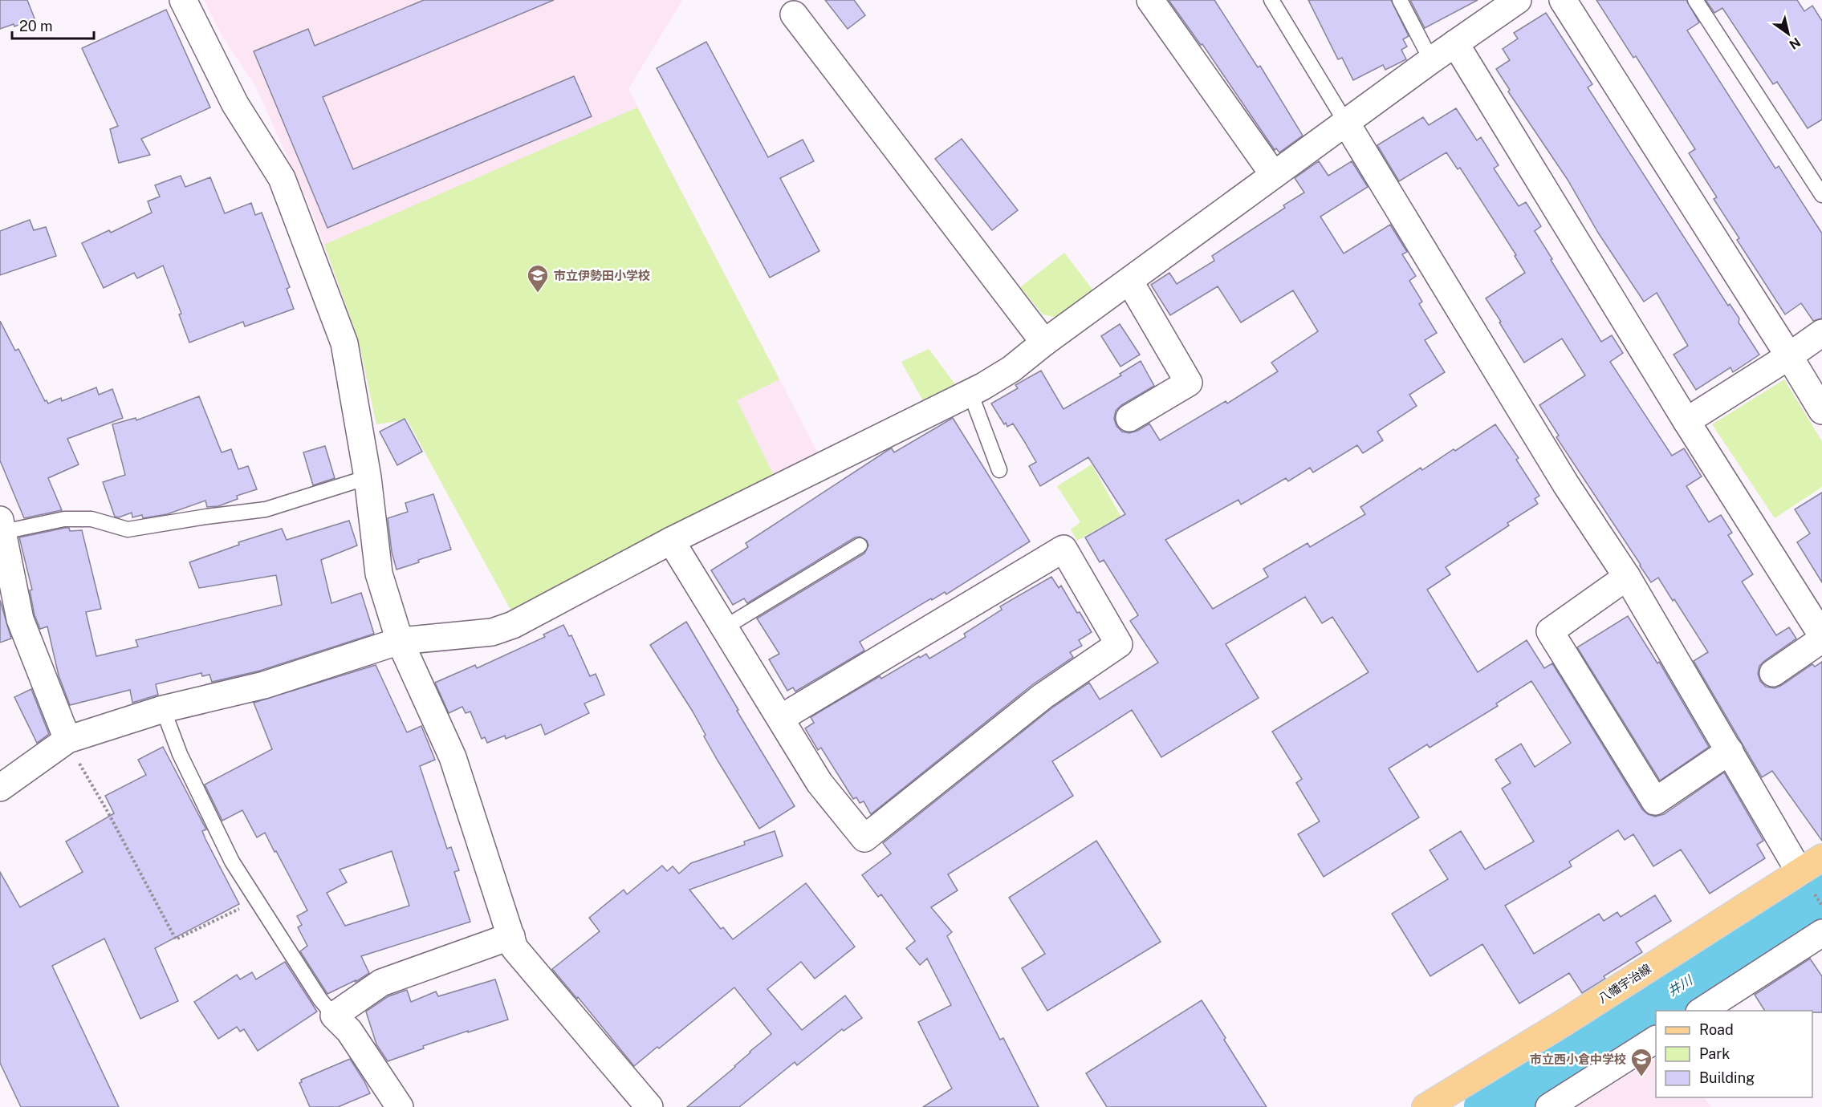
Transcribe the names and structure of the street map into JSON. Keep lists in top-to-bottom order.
{
  "streets": {
    "main road": ["八幡宇治線"]
  },
  "water": ["井川"],
  "places": {
    "school or university": ["市立伊勢田小学校", "市立西小倉中学校"]
  },
  "legend": ["Road", "Park", "Building"],
  "scale_bar": "20 m",
  "north": "bottom right"
}
